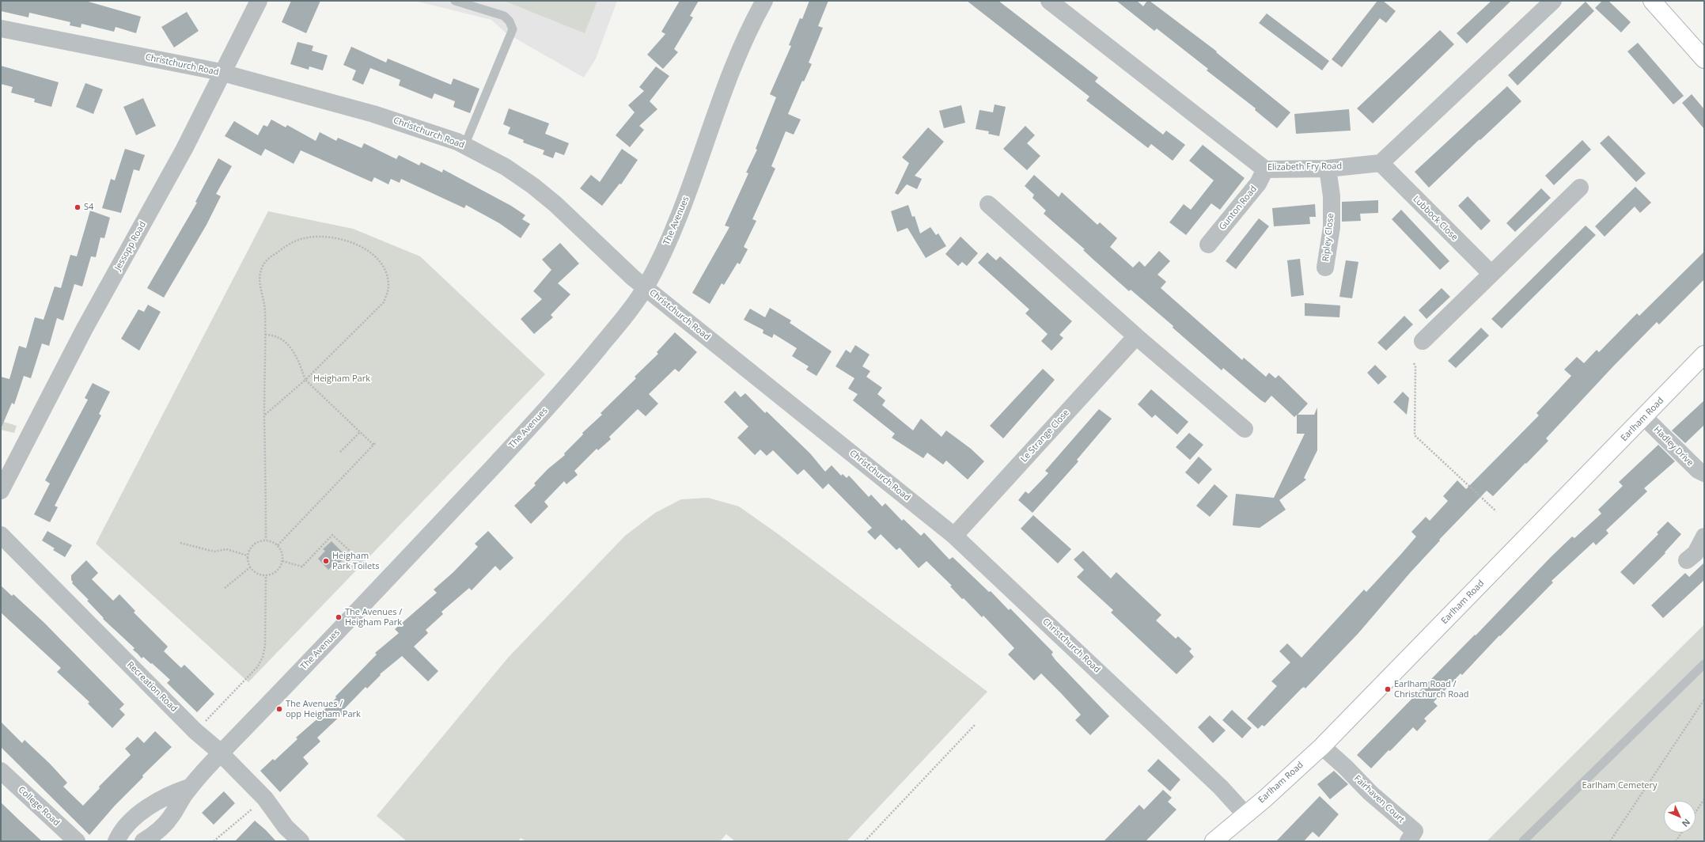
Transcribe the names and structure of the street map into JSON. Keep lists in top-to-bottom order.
{
  "streets": {
    "main road": ["Earlham Road"],
    "street": [
      "Christchurch Road",
      "Elizabeth Fry Road",
      "Gunton Road",
      "Lubbock Close",
      "The Avenues",
      "Ripley Close",
      "Jessopp Road",
      "Le Strange Close",
      "Hadley Drive",
      "Recreation Road",
      "Fairhaven Court",
      "College Road"
    ]
  },
  "crossings": [
    ["Christchurch Road", "The Avenues"],
    ["Christchurch Road", "Jessopp Road"],
    ["Christchurch Road", "Earlham Road"],
    ["Christchurch Road", "Le Strange Close"],
    ["Elizabeth Fry Road", "Gunton Road"],
    ["Elizabeth Fry Road", "Lubbock Close"],
    ["Elizabeth Fry Road", "Ripley Close"],
    ["The Avenues", "Recreation Road"],
    ["Earlham Road", "Hadley Drive"],
    ["Earlham Road", "Fairhaven Court"]
  ],
  "parks": ["Heigham Park", "Earlham Cemetery"],
  "places": [
    "S4",
    "Heigham Park Toilets",
    "The Avenues / Heigham Park",
    "Earlham Road / Christchurch Road",
    "The Avenues / opp Heigham Park"
  ],
  "north": "bottom right"
}
